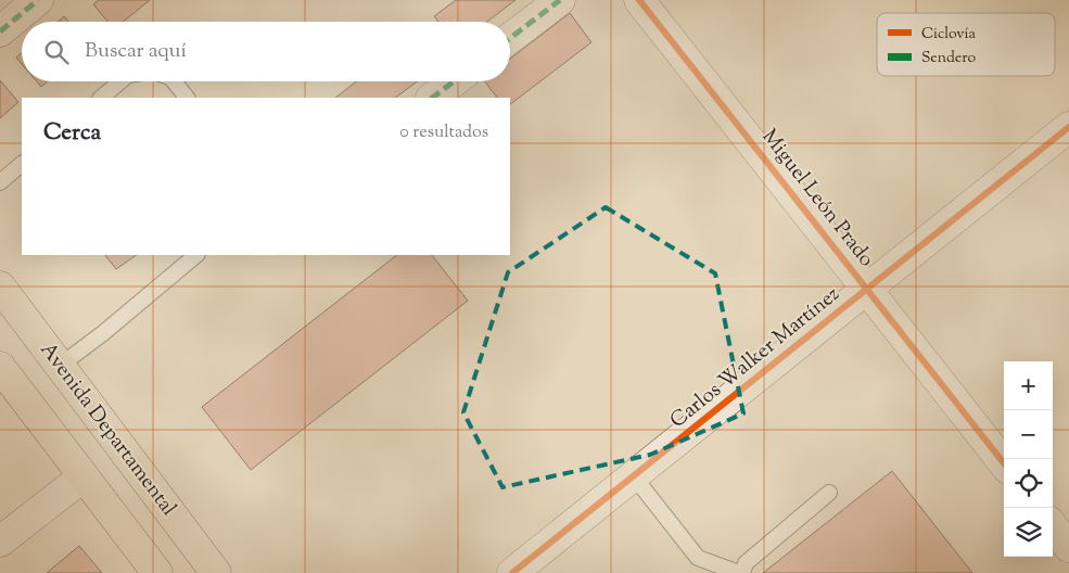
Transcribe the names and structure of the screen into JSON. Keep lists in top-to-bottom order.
{
  "streets": {
    "main road": ["Avenida Departamental"],
    "street": ["Miguel León Prado", "Carlos Walker Martínez"]
  },
  "crossings": [
    ["Miguel León Prado", "Carlos Walker Martínez"]
  ],
  "legend": ["Ciclovía", "Sendero"],
  "page": {
    "search": "Buscar aquí",
    "heading": ["Cerca", "0 resultados"],
    "map_buttons": ["+", "−"]
  }
}
